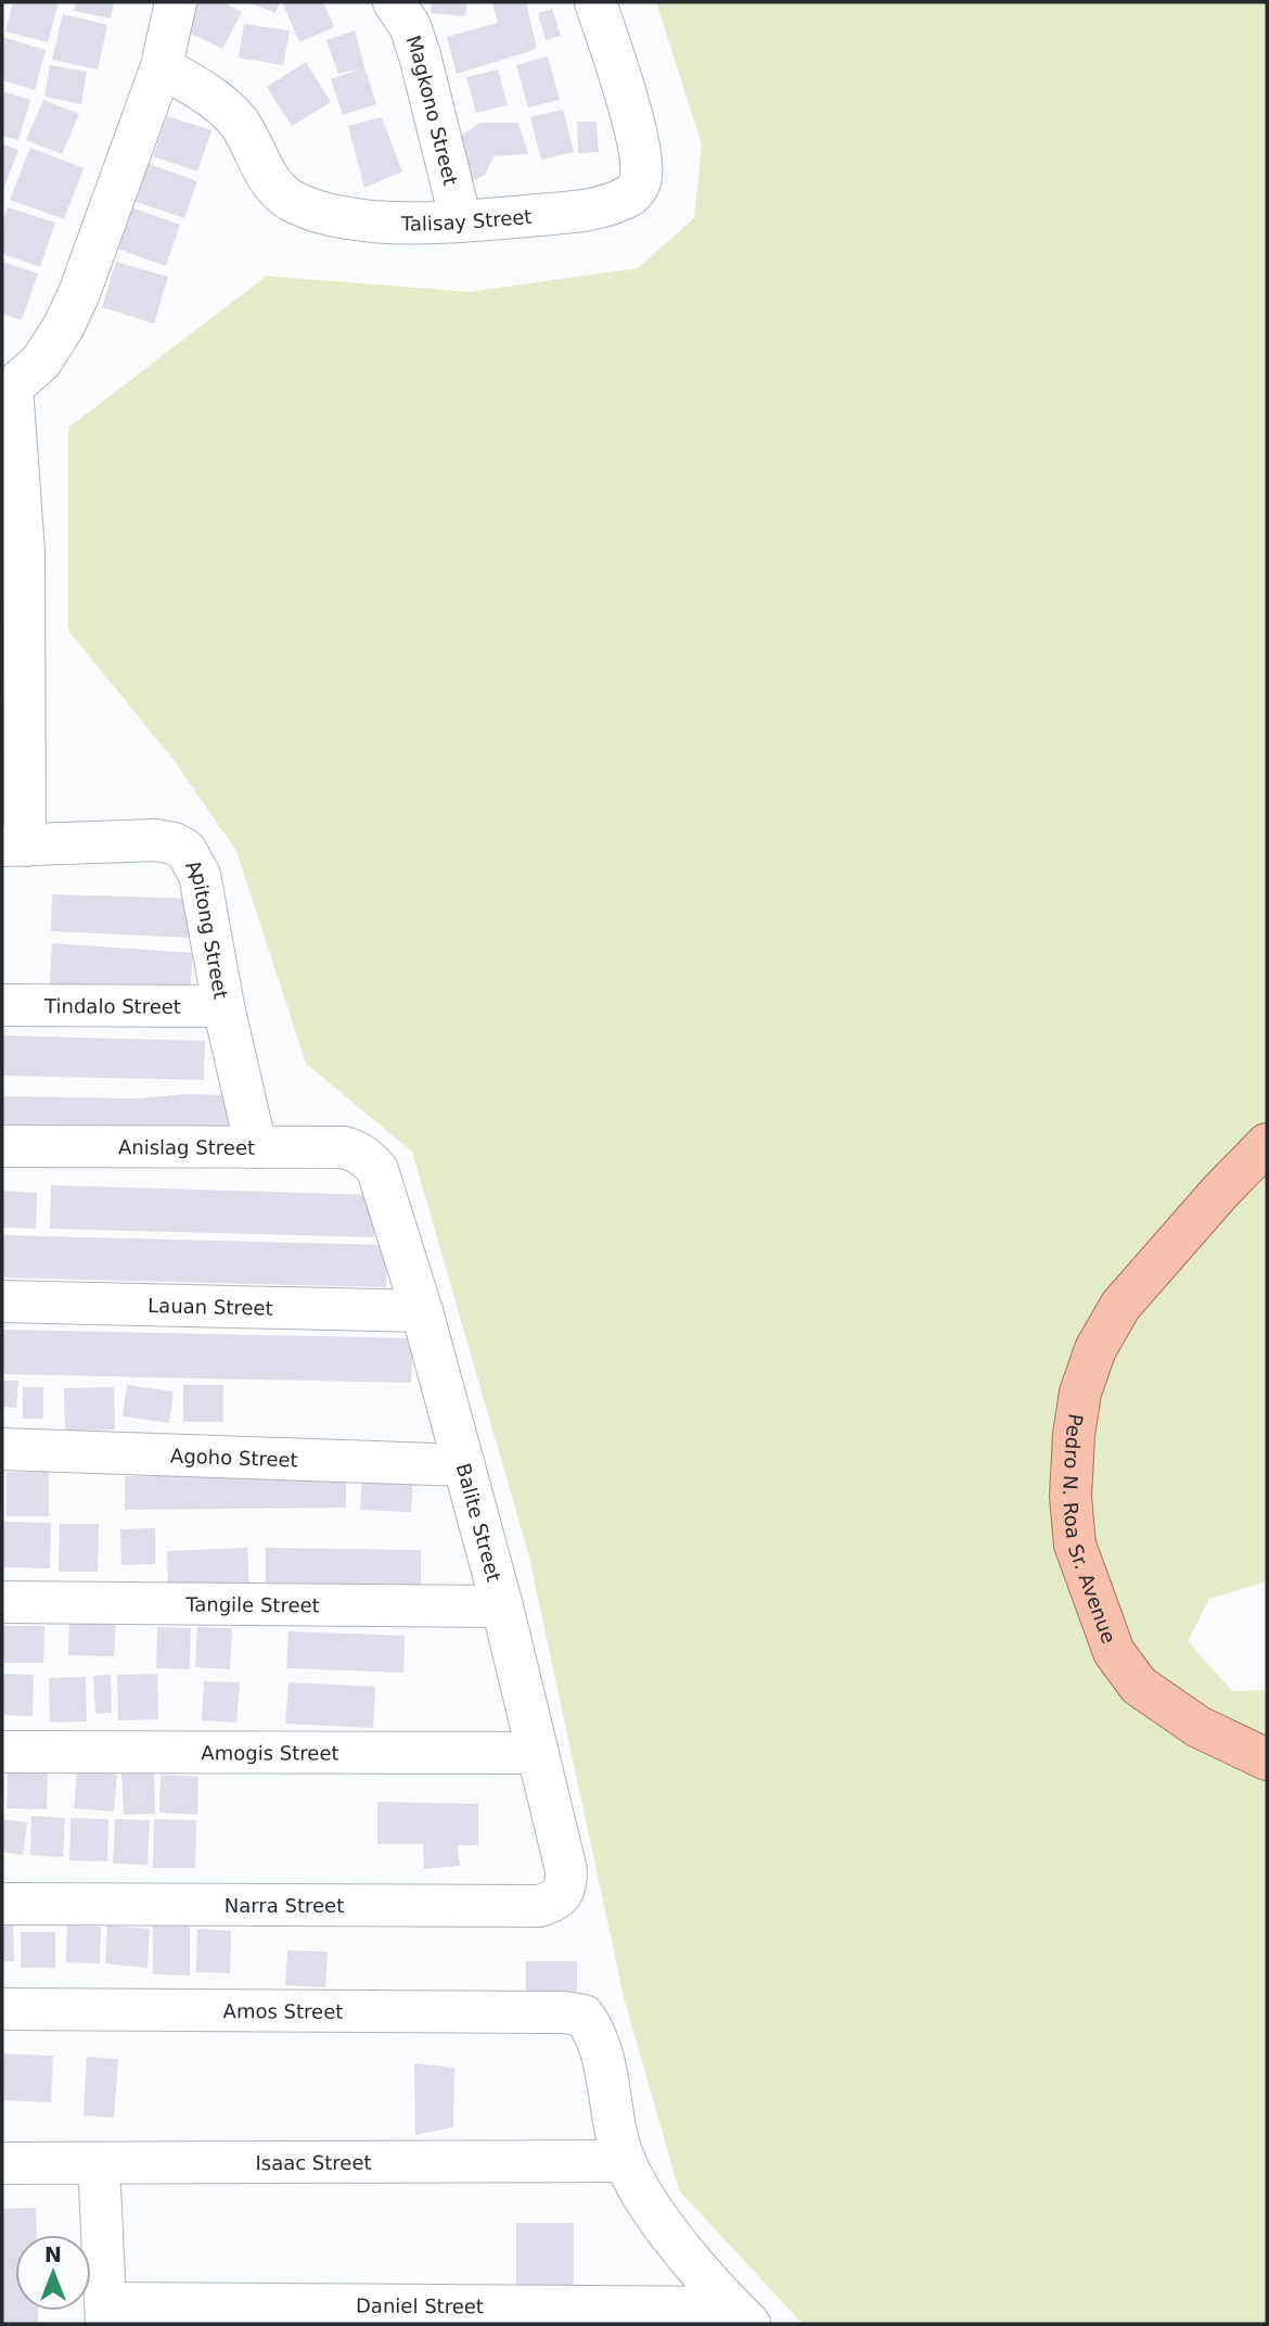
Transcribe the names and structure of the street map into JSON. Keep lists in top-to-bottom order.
{
  "streets": {
    "main road": ["Pedro N. Roa Sr. Avenue"],
    "street": [
      "Magkono Street",
      "Talisay Street",
      "Apitong Street",
      "Tindalo Street",
      "Anislag Street",
      "Lauan Street",
      "Agoho Street",
      "Balite Street",
      "Tangile Street",
      "Amogis Street",
      "Narra Street",
      "Amos Street",
      "Isaac Street",
      "Daniel Street"
    ]
  },
  "crossings": [
    ["Magkono Street", "Talisay Street"],
    ["Apitong Street", "Tindalo Street"],
    ["Apitong Street", "Anislag Street"],
    ["Anislag Street", "Balite Street"],
    ["Lauan Street", "Balite Street"],
    ["Agoho Street", "Balite Street"],
    ["Balite Street", "Tangile Street"],
    ["Balite Street", "Amogis Street"],
    ["Balite Street", "Narra Street"],
    ["Amos Street", "Isaac Street"]
  ],
  "north": "top"
}
